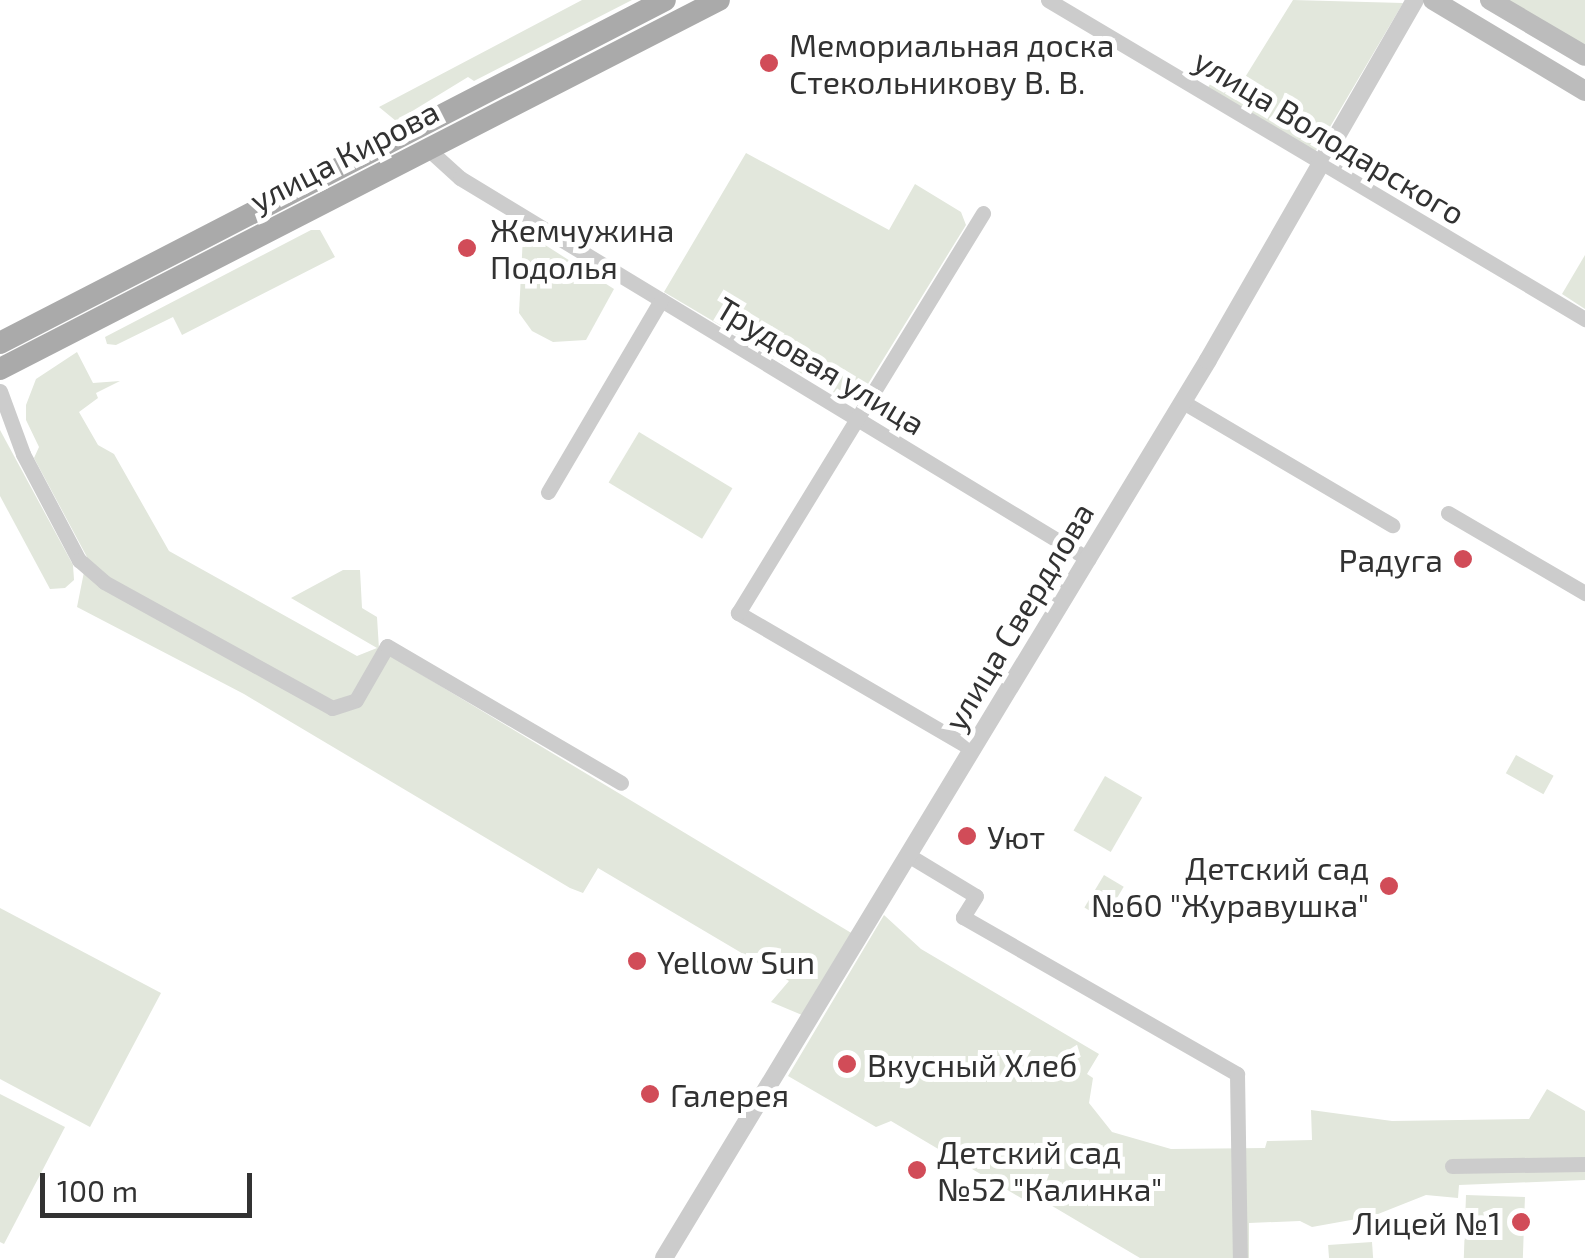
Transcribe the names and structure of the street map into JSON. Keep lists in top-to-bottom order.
{
  "streets": {
    "main road": ["улица Кирова"],
    "street": ["улица Володарского", "Трудовая улица", "улица Свердлова"]
  },
  "crossings": [
    ["улица Володарского", "улица Свердлова"],
    ["улица Кирова", "Трудовая улица"],
    ["Трудовая улица", "улица Свердлова"]
  ],
  "places": [
    "Мемориальная доска Стекольникову В. В.",
    "Жемчужина Подолья",
    "Радуга",
    "Уют",
    "Детский сад №60 \"Журавушка\"",
    "Yellow Sun",
    "Вкусный Хлеб",
    "Галерея",
    "Детский сад №52 \"Калинка\"",
    "Лицей №1"
  ],
  "scale_bar": "100 m"
}
